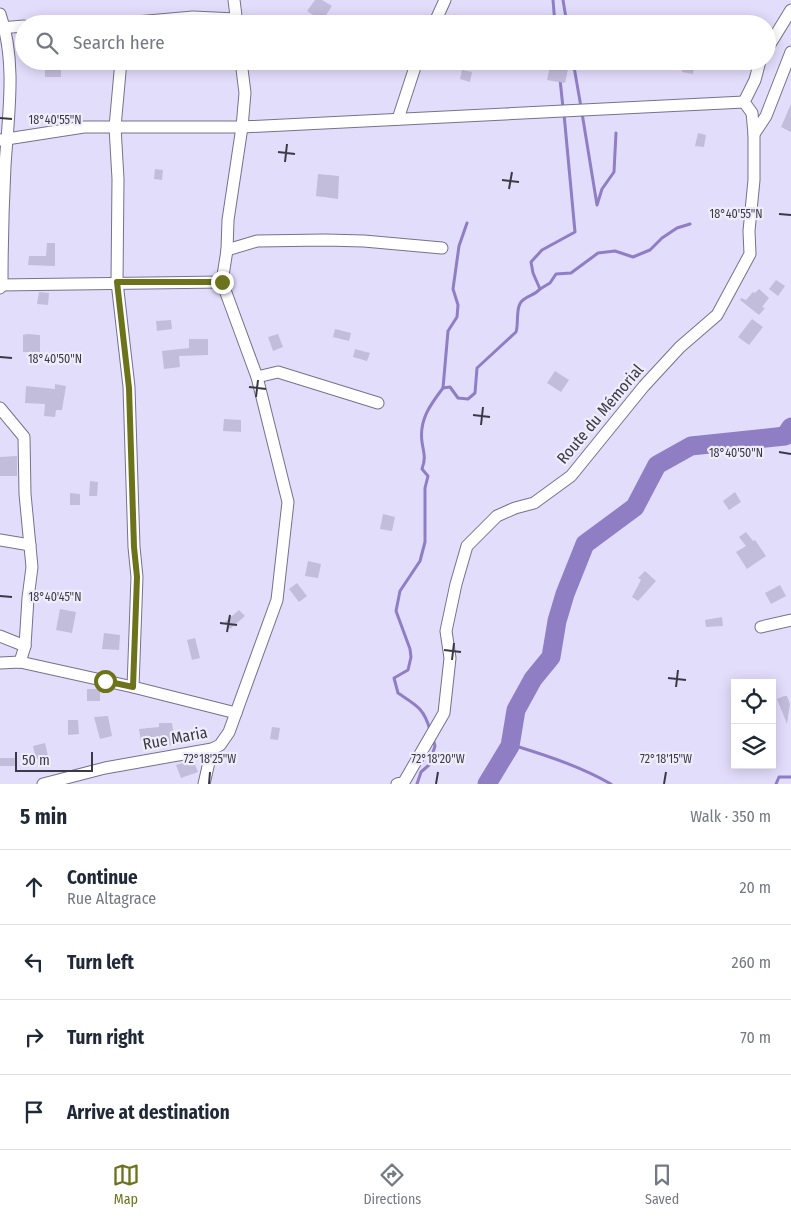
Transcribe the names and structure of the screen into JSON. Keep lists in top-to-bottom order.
{
  "streets": {
    "street": ["Route du Mémorial", "Rue Maria"]
  },
  "scale_bar": "50 m",
  "page": {
    "search": "Search here",
    "scale": "50 m",
    "heading": ["5 min", "Walk · 350 m"],
    "list": [
      ["Continue", "Rue Altagrace", "20 m"],
      ["Turn left", "260 m"],
      ["Turn right", "70 m"],
      "Arrive at destination"
    ],
    "nav": ["Map", "Directions", "Saved"]
  },
  "coordinates": [
    "18°40'55\"N",
    "18°40'50\"N",
    "18°40'45\"N",
    "72°18'25\"W",
    "72°18'20\"W",
    "72°18'15\"W"
  ]
}
